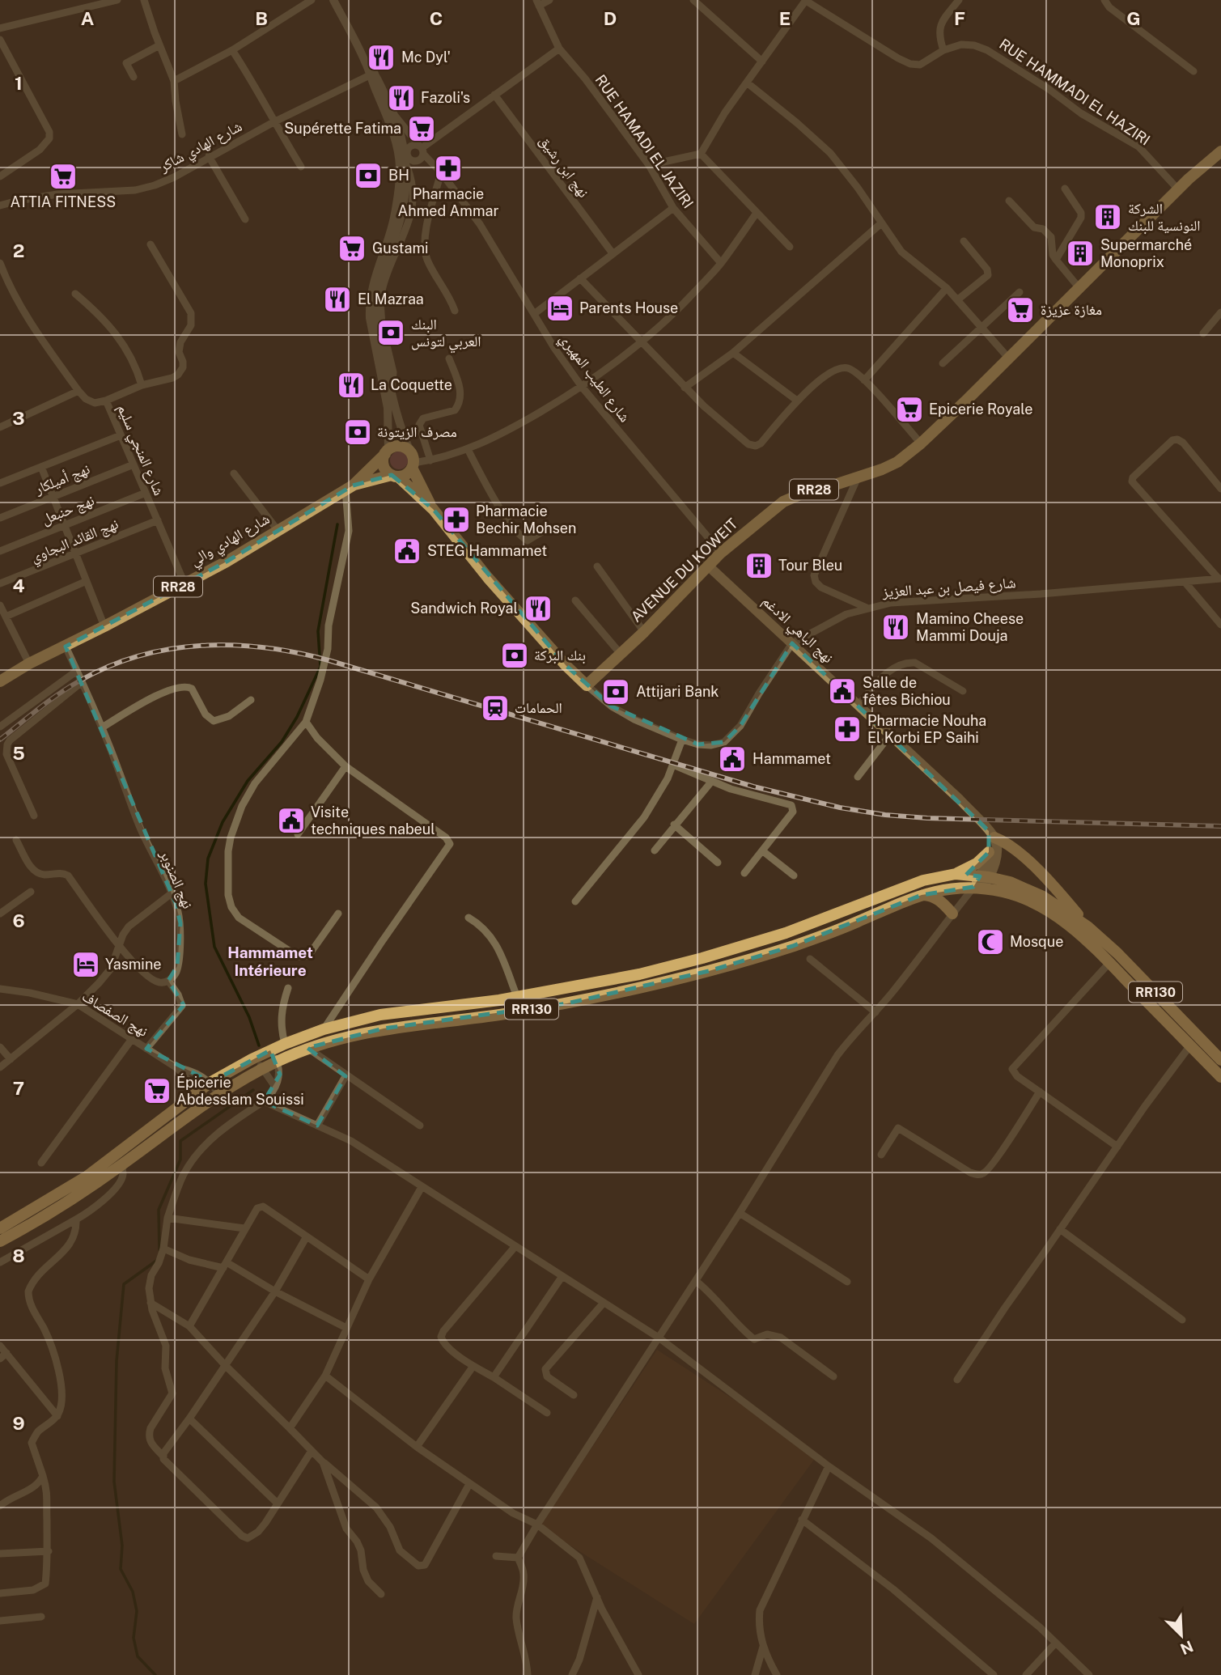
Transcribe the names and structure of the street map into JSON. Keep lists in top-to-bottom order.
{
  "streets": {
    "highway": ["RR130"],
    "main road": [
      "RR28",
      "شارع الهادي والي",
      "AVENUE DU KOWEIT",
      "نهج الباهي الادغم"
    ],
    "street": [
      "RUE HAMMADI EL HAZIRI",
      "RUE HAMADI EL JAZIRI",
      "شارع الهادي شاكر",
      "نهج ابن رشيق",
      "شارع الطيب المهيري",
      "شارع المنجي سليم",
      "نهج أميلكار",
      "نهج حنبعل",
      "نهج القائد البجاوي",
      "شارع فيصل بن عبد العزيز",
      "نهج الصنوبر",
      "نهج الصفصاف"
    ]
  },
  "crossings": [
    ["RUE HAMMADI EL HAZIRI", "AVENUE DU KOWEIT"],
    ["شارع الطيب المهيري", "AVENUE DU KOWEIT"],
    ["شارع المنجي سليم", "نهج أميلكار"],
    ["شارع المنجي سليم", "نهج حنبعل"],
    ["شارع المنجي سليم", "شارع الهادي والي"],
    ["شارع المنجي سليم", "نهج القائد البجاوي"],
    ["RR28", "شارع الهادي والي"],
    ["شارع الهادي والي", "نهج الصنوبر"],
    ["AVENUE DU KOWEIT", "شارع فيصل بن عبد العزيز"],
    ["AVENUE DU KOWEIT", "نهج الباهي الادغم"],
    ["شارع فيصل بن عبد العزيز", "نهج الباهي الادغم"],
    ["RR130", "نهج الصفصاف"]
  ],
  "districts": ["Hammamet Intérieure"],
  "places": {
    "restaurant": [
      "Mc Dyl'",
      "Fazoli's",
      "El Mazraa",
      "La Coquette",
      "Sandwich Royal",
      "Mamino Cheese Mammi Douja"
    ],
    "supermarket": [
      "Supérette Fatima",
      "ATTIA FITNESS",
      "Gustami",
      "مغازة عزيزة",
      "Epicerie Royale",
      "Épicerie Abdesslam Souissi"
    ],
    "pharmacy": ["Pharmacie Ahmed Ammar", "Pharmacie Bechir Mohsen", "Pharmacie Nouha El Korbi EP Saihi"],
    "bank": [
      "BH",
      "البنك العربي لتونس",
      "مصرف الزيتونة",
      "بنك البركة",
      "Attijari Bank"
    ],
    "building": ["الشركة النونسية للبنك", "Supermarché Monoprix", "Tour Bleu"],
    "hotel": ["Parents House", "Yasmine"],
    "public building": [
      "STEG Hammamet",
      "Salle de fêtes Bichiou",
      "Hammamet",
      "Visite techniques nabeul"
    ],
    "station": ["الحمامات"],
    "mosque": ["Mosque"]
  },
  "north": "bottom right",
  "grid": {
    "columns": [
      "A",
      "B",
      "C",
      "D",
      "E",
      "F",
      "G"
    ],
    "rows": [
      "1",
      "2",
      "3",
      "4",
      "5",
      "6",
      "7",
      "8",
      "9"
    ]
  }
}
